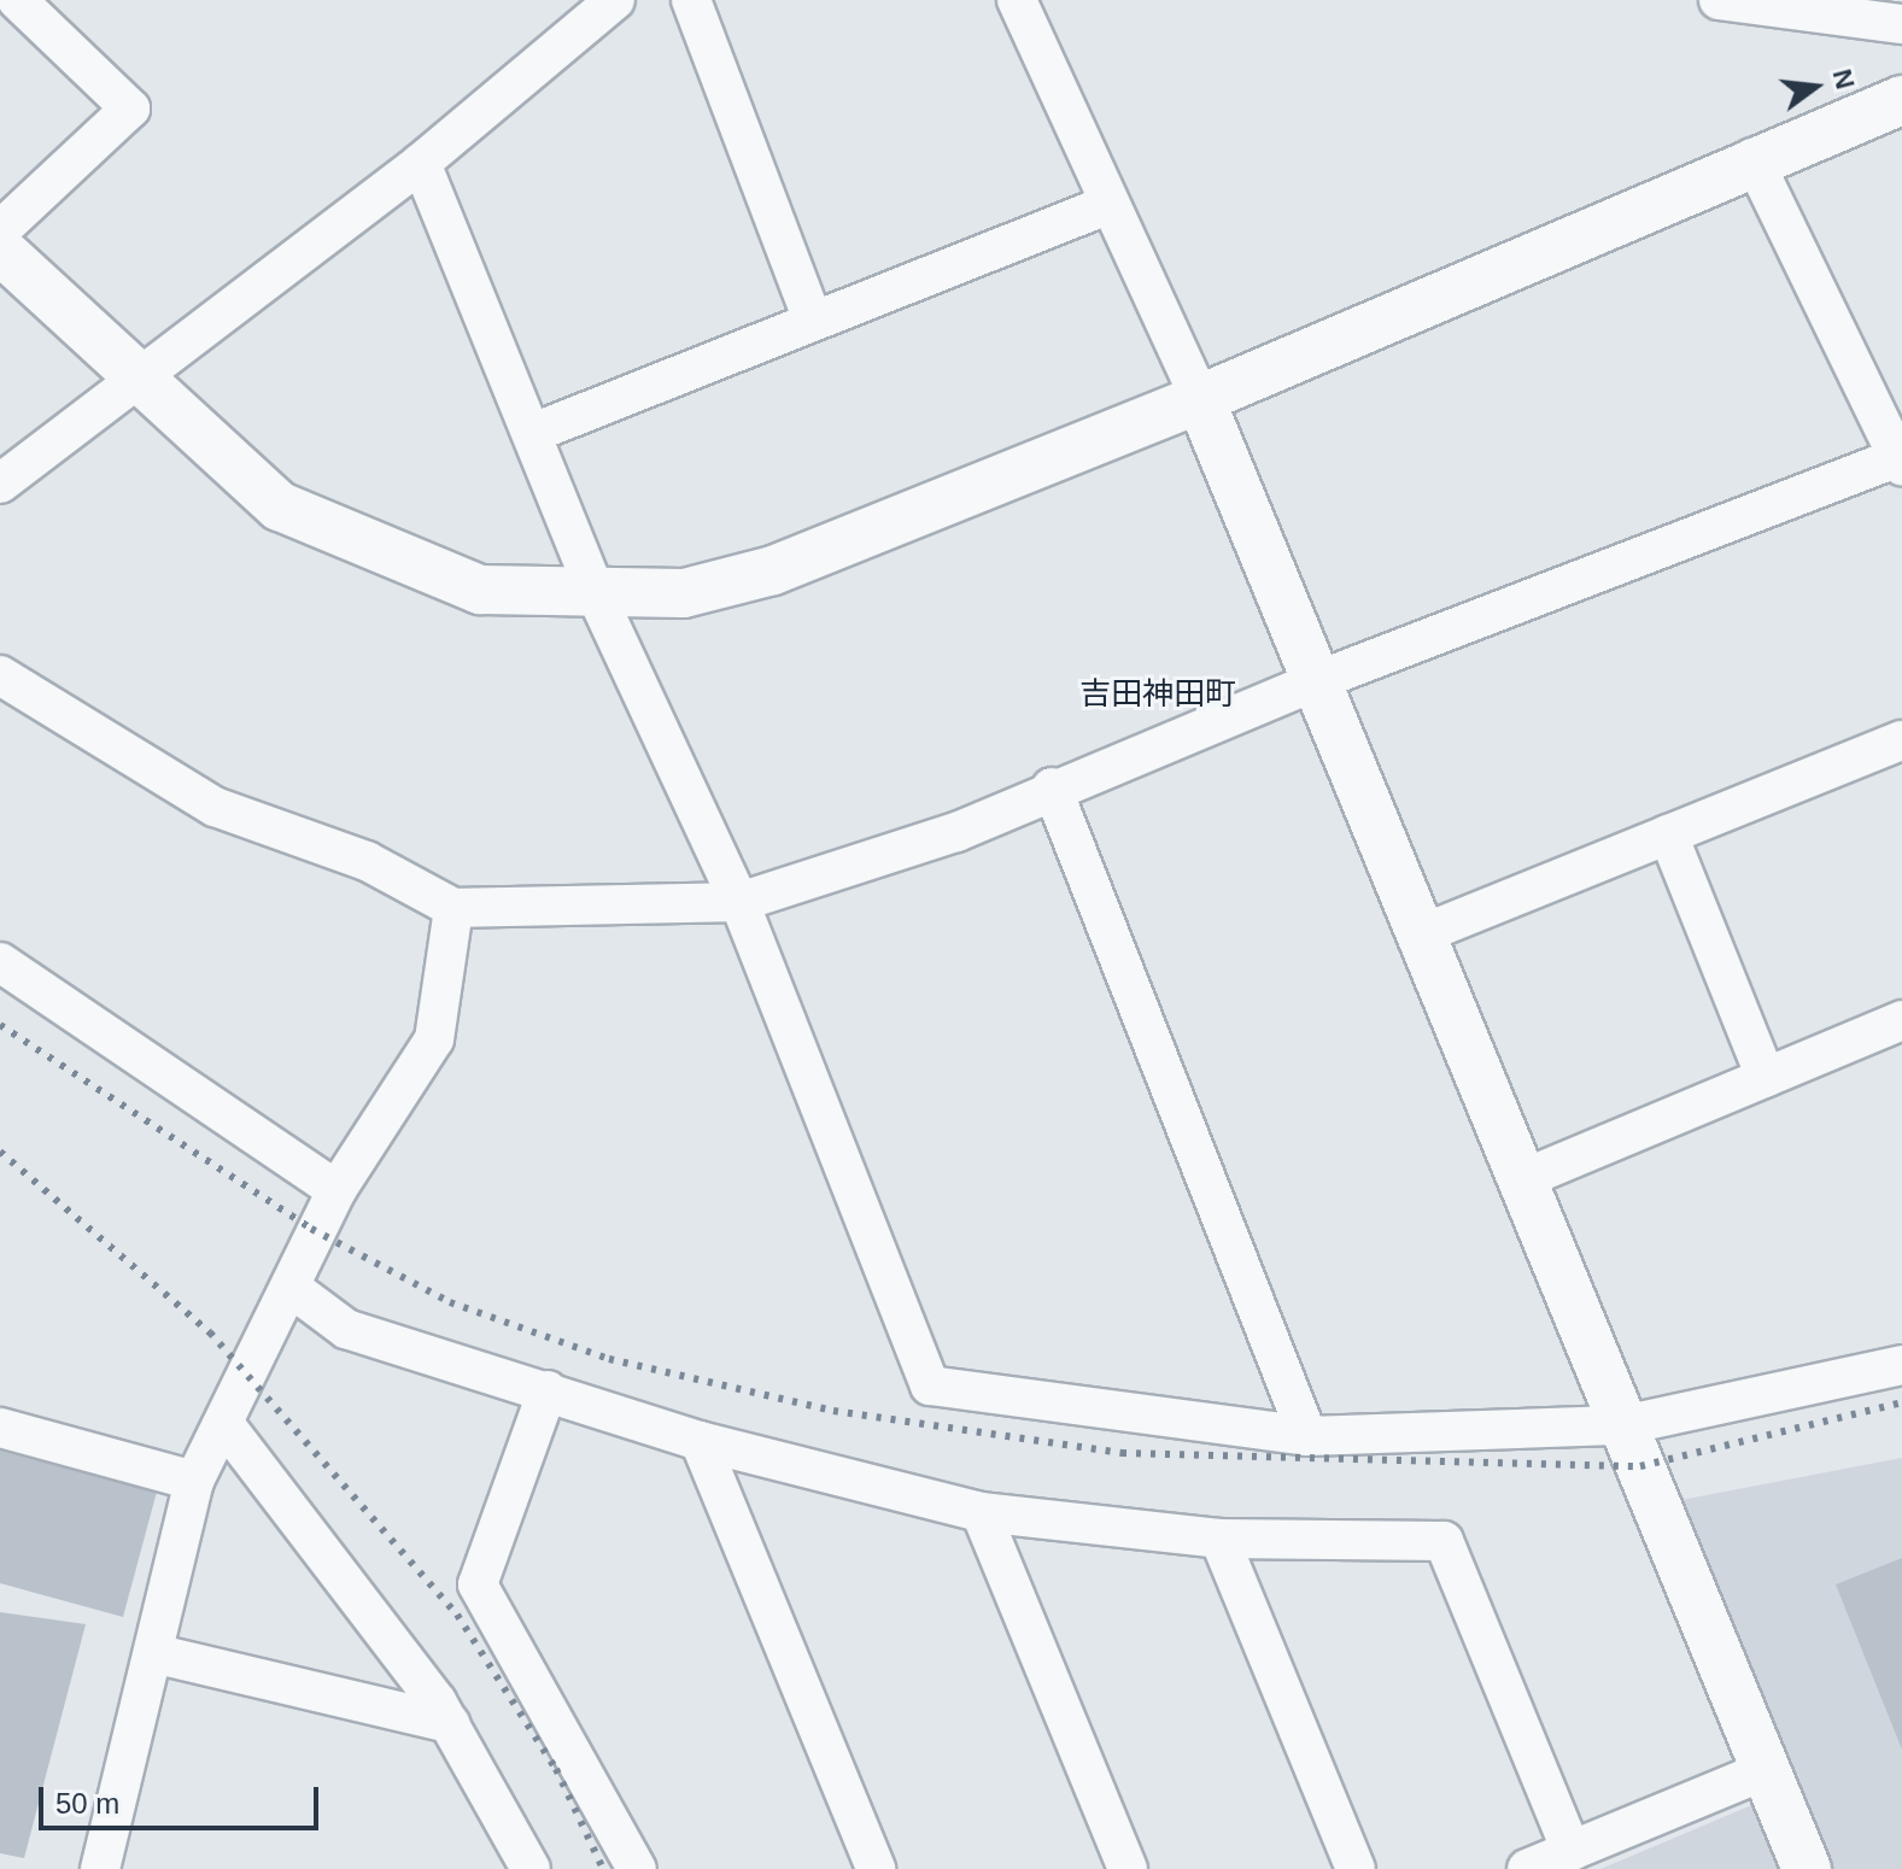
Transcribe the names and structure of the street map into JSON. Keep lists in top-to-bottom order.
{
  "districts": ["吉田神田町"],
  "scale_bar": "50 m",
  "north": "right"
}
